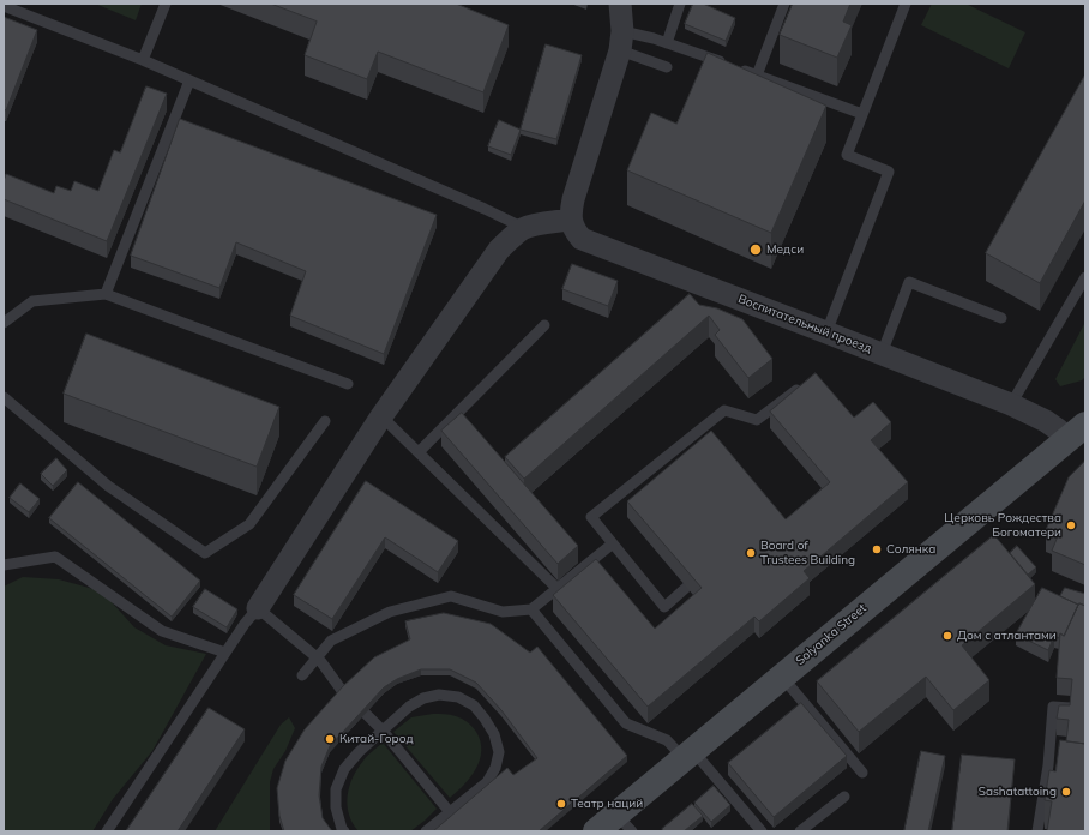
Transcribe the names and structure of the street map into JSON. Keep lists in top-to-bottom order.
{
  "streets": {
    "main road": ["Solyanka Street"],
    "street": ["Воспитательный проезд"]
  },
  "crossings": [
    ["Воспитательный проезд", "Solyanka Street"]
  ],
  "places": [
    "Медси",
    "Церковь Рождества Богоматери",
    "Солянка",
    "Board of Trustees Building",
    "Дом с атлантами",
    "Китай-Город",
    "Sashatattoing",
    "Театр наций"
  ]
}
